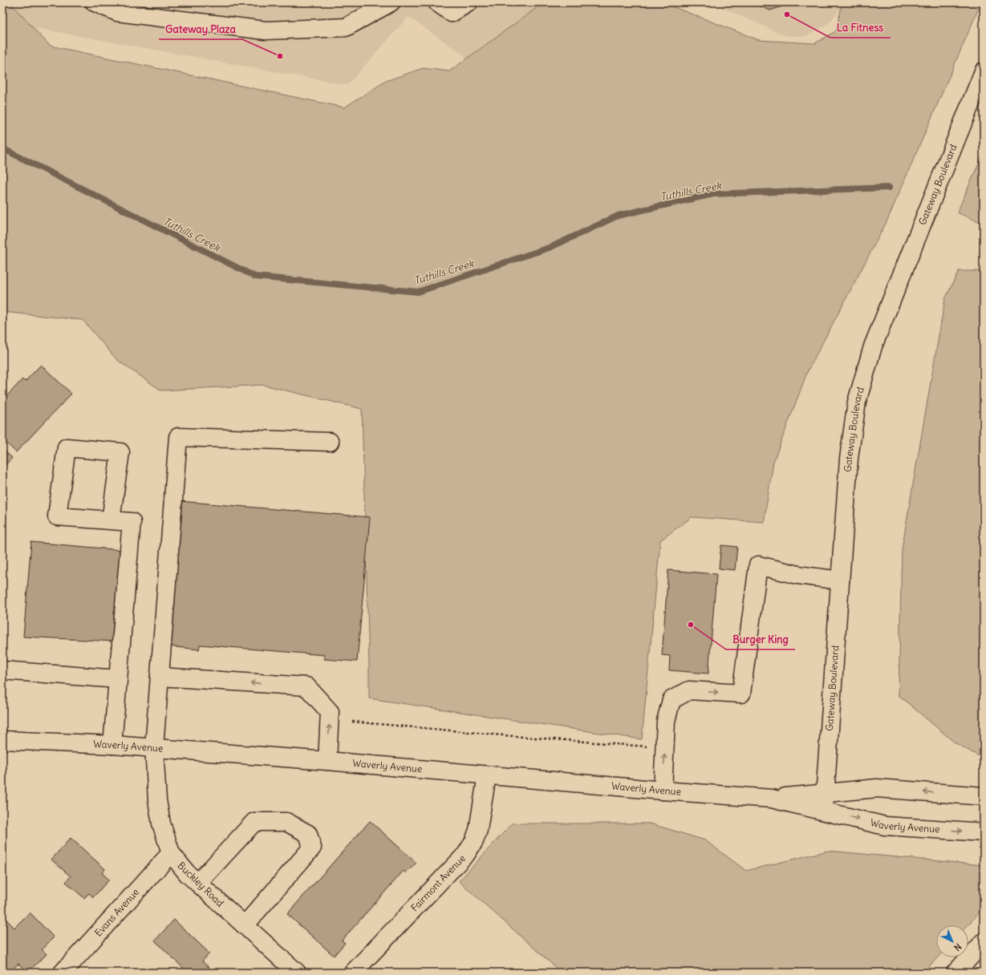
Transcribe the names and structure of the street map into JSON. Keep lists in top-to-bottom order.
{
  "streets": {
    "street": [
      "Gateway Boulevard",
      "Waverly Avenue",
      "Fairmont Avenue",
      "Buckley Road",
      "Evans Avenue"
    ]
  },
  "crossings": [
    ["Gateway Boulevard", "Waverly Avenue"],
    ["Waverly Avenue", "Fairmont Avenue"],
    ["Waverly Avenue", "Buckley Road"],
    ["Buckley Road", "Evans Avenue"]
  ],
  "water": ["Tuthills Creek"],
  "places": ["La Fitness", "Gateway Plaza", "Burger King"],
  "north": "bottom right"
}
